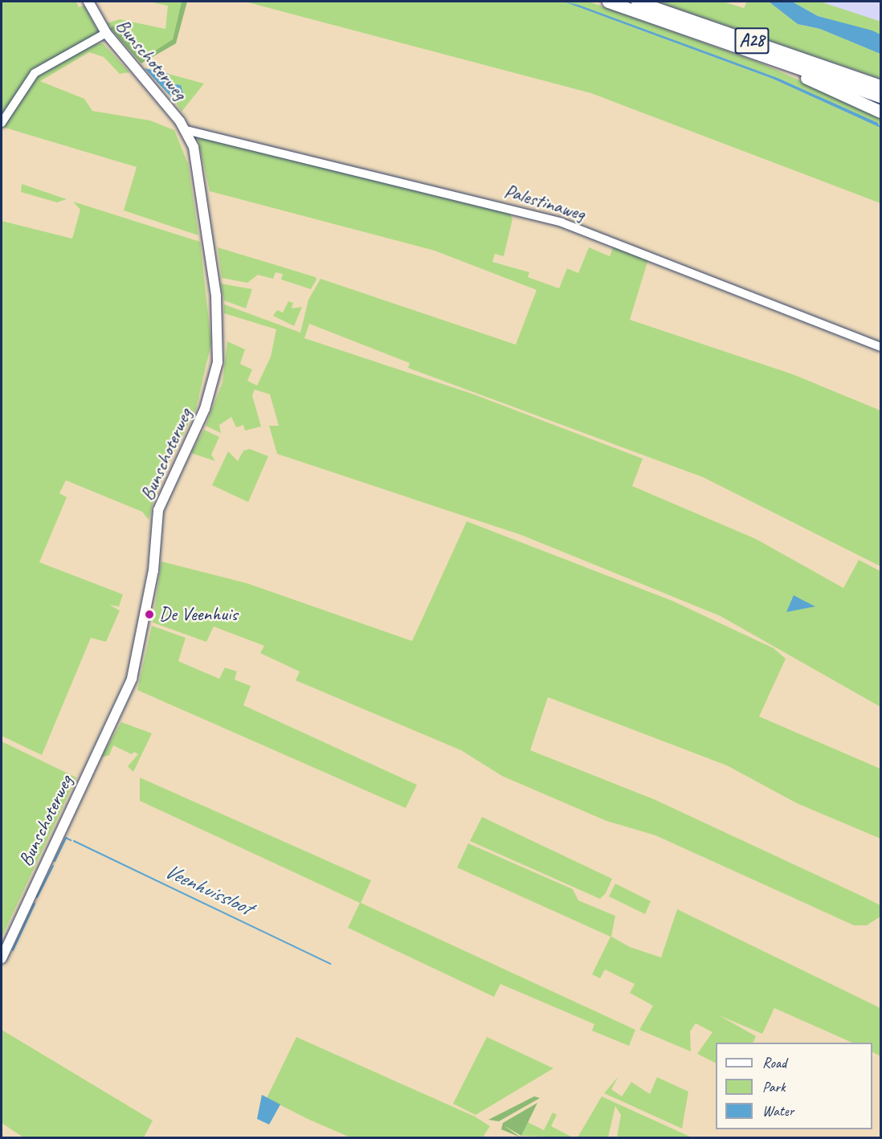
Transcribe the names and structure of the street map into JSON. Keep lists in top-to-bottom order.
{
  "streets": {
    "highway": ["A28"],
    "main road": ["Bunschoterweg"],
    "street": ["Palestinaweg"]
  },
  "crossings": [
    ["Bunschoterweg", "Palestinaweg"]
  ],
  "water": ["Veenhuissloot"],
  "places": ["De Veenhuis"],
  "legend": ["Road", "Park", "Water"]
}
